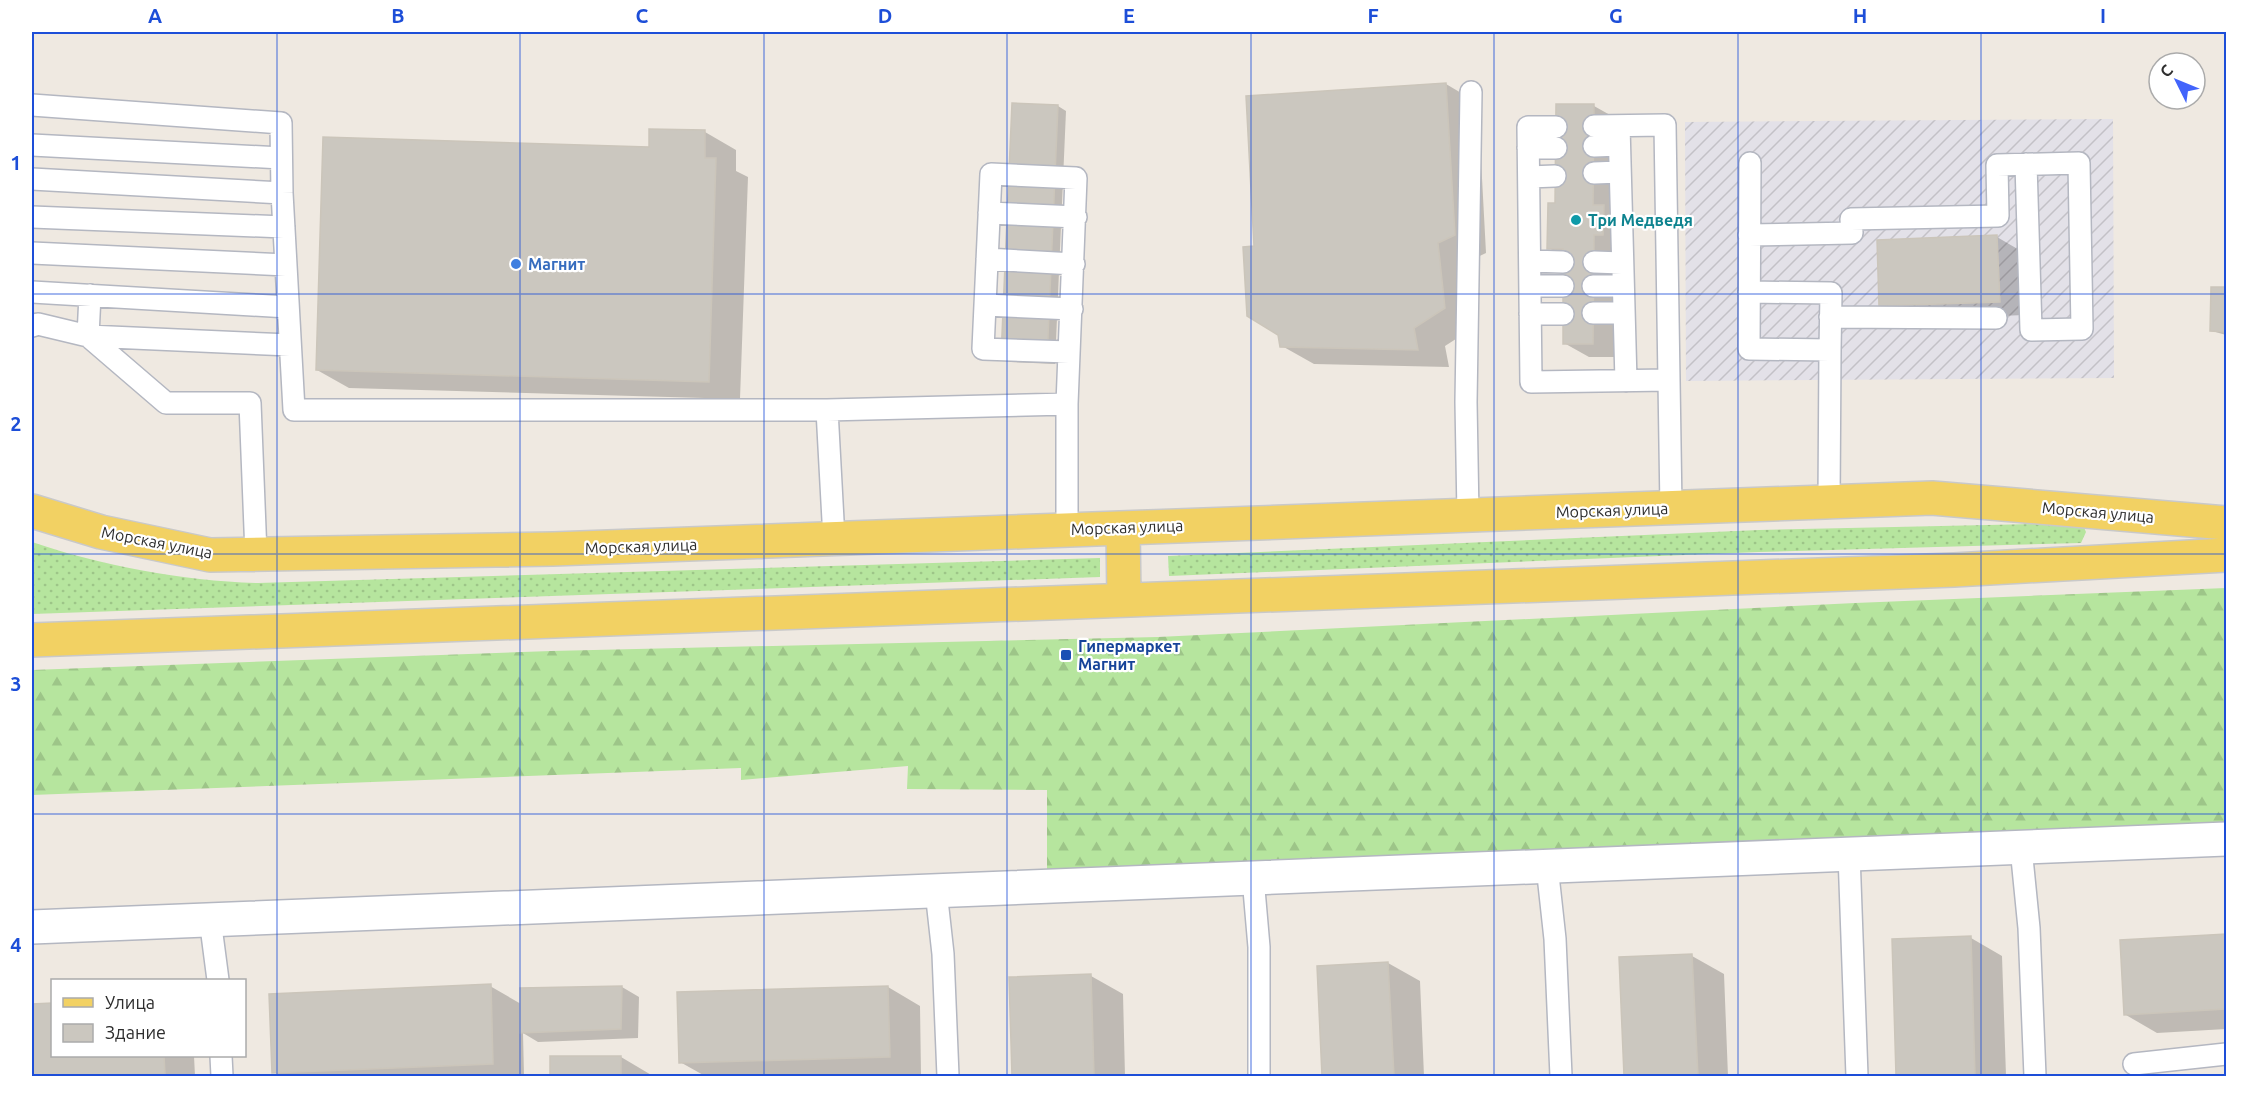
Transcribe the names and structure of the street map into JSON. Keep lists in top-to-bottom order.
{
  "streets": {
    "main road": ["Морская улица"]
  },
  "places": {
    "other": ["Три Медведя", "Магнит"],
    "transit": ["Гипермаркет Магнит"]
  },
  "legend": ["Улица", "Здание"],
  "north": "top left",
  "grid": {
    "columns": [
      "A",
      "B",
      "C",
      "D",
      "E",
      "F",
      "G",
      "H",
      "I"
    ],
    "rows": [
      "1",
      "2",
      "3",
      "4"
    ]
  }
}
